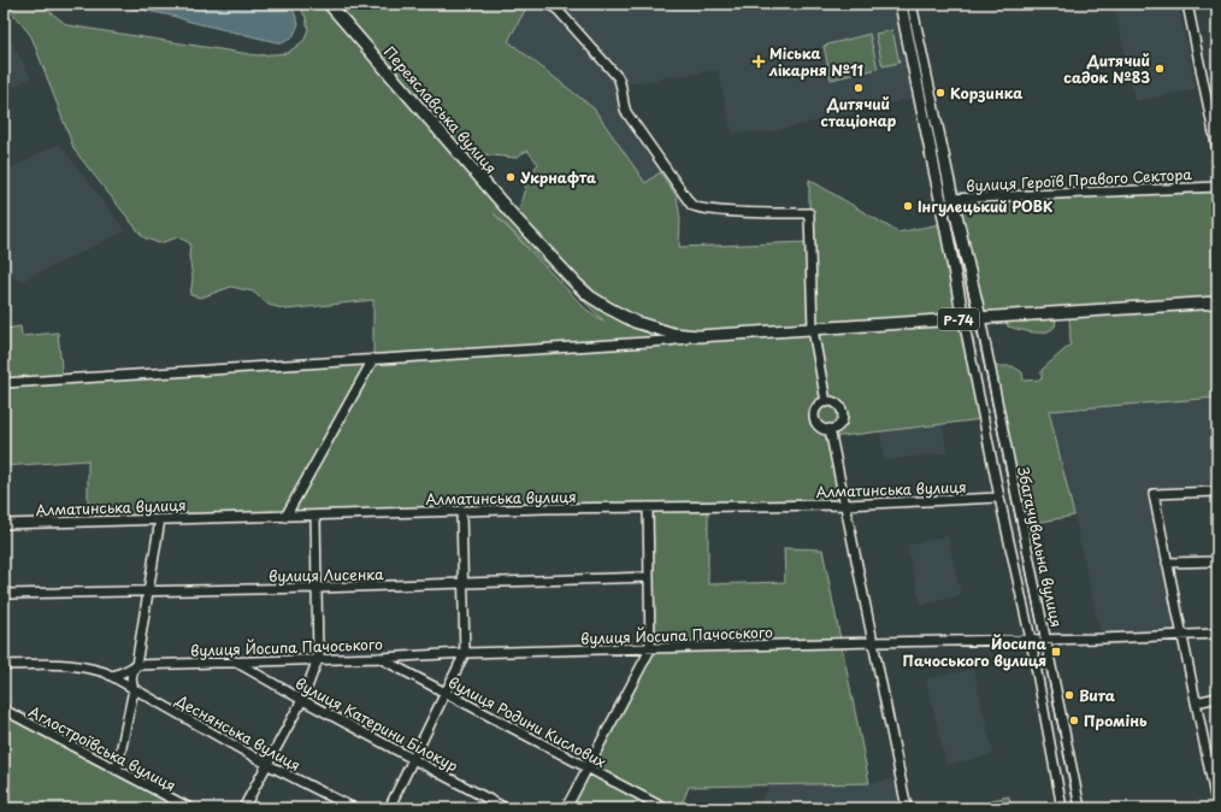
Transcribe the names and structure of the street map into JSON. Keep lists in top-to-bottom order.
{
  "streets": {
    "main road": ["Переяславська вулиця", "Р-74"],
    "street": [
      "вулиця Героїв Правого Сектора",
      "Алматинська вулиця",
      "Збагачувальна вулиця",
      "вулиця Лисенка",
      "вулиця Йосипа Пачоського",
      "вулиця Родини Кислових",
      "вулиця Катерини Білокур",
      "Деснянська вулиця",
      "Аглостроївська вулиця"
    ]
  },
  "crossings": [
    ["Переяславська вулиця", "Р-74"],
    ["Р-74", "Збагачувальна вулиця"],
    ["Алматинська вулиця", "Збагачувальна вулиця"],
    ["Збагачувальна вулиця", "вулиця Йосипа Пачоського"],
    ["вулиця Йосипа Пачоського", "вулиця Родини Кислових"],
    ["вулиця Йосипа Пачоського", "вулиця Катерини Білокур"]
  ],
  "places": {
    "health": ["Міська лікарня №11"],
    "other": [
      "Дитячий садок №83",
      "Дитячий стаціонар",
      "Корзинка",
      "Укрнафта",
      "Інгулецький РОВК",
      "Вита",
      "Промінь"
    ],
    "transit": ["Йосипа Пачоського вулиця"]
  }
}
